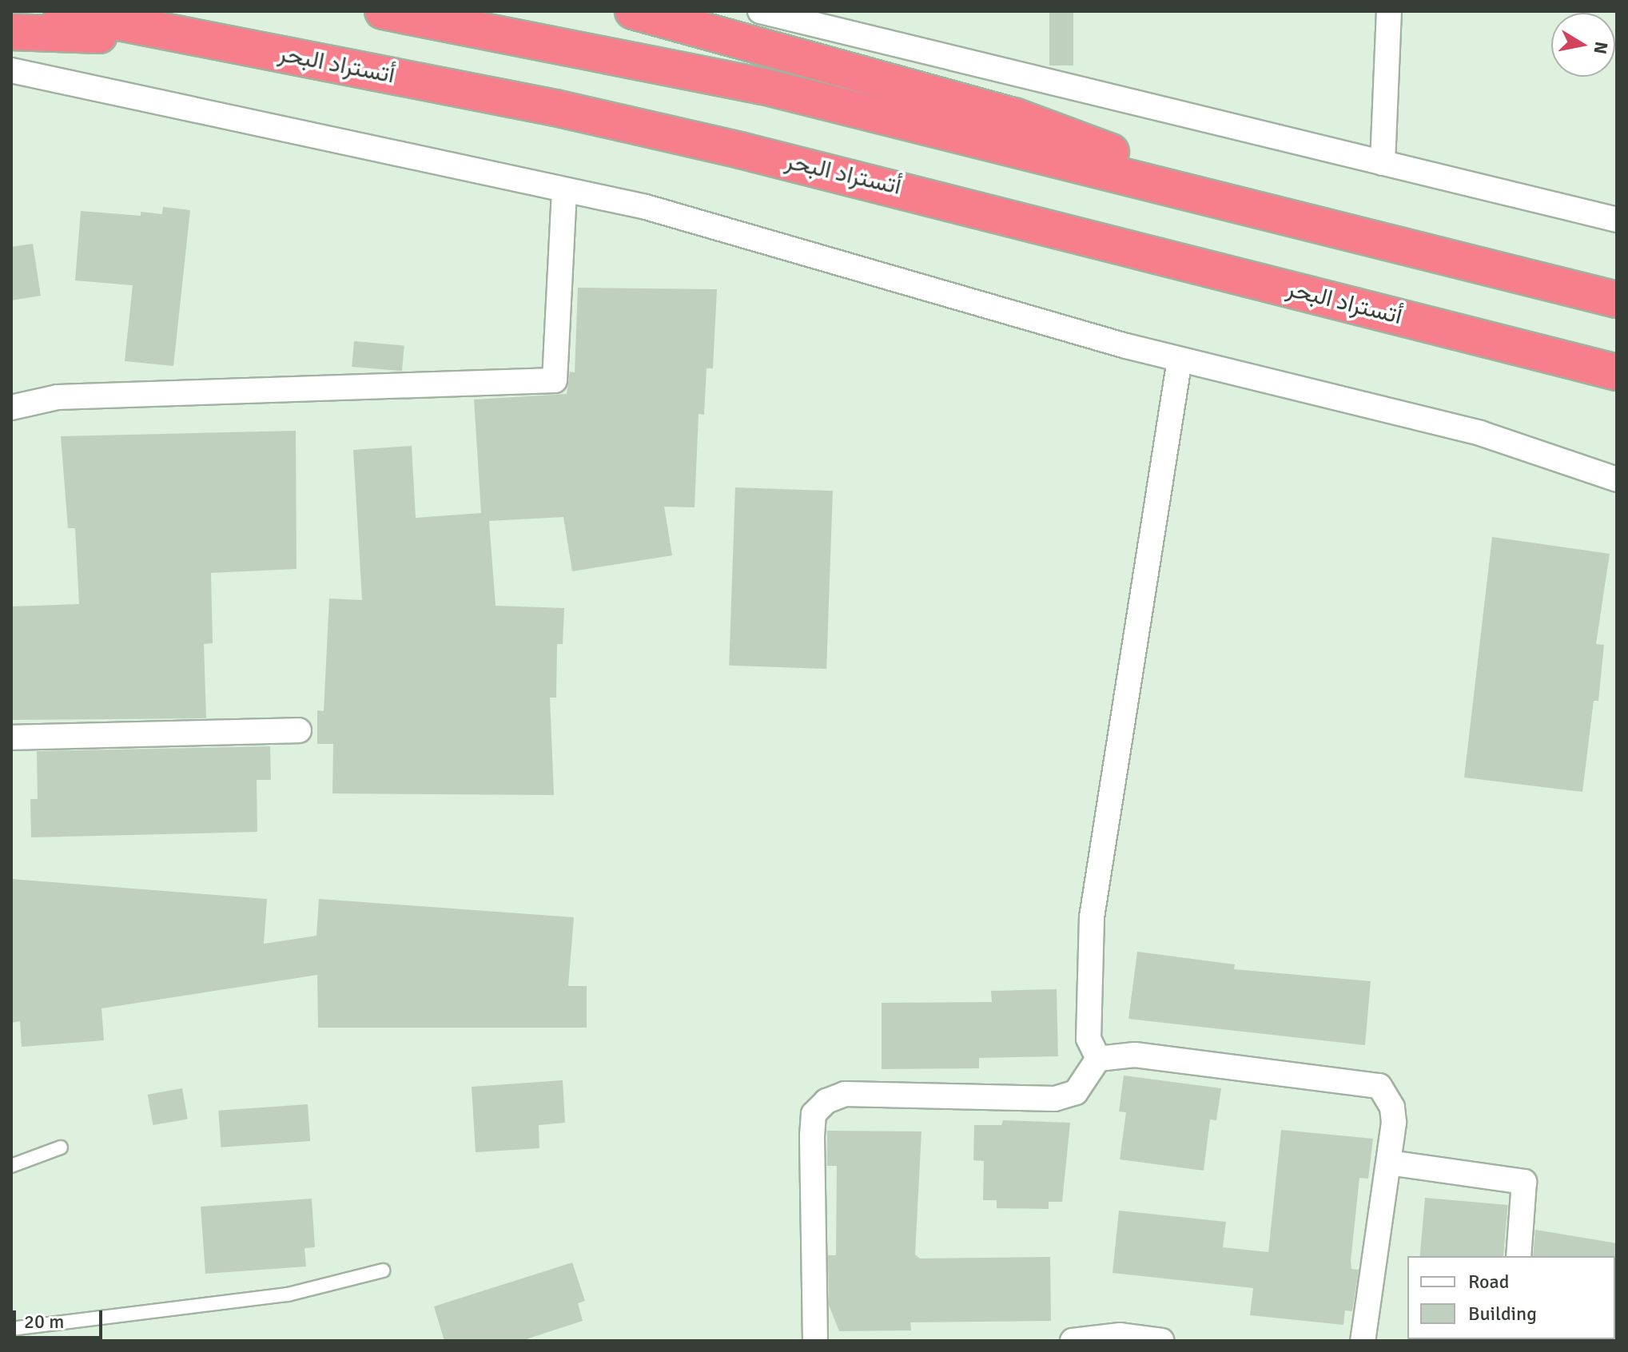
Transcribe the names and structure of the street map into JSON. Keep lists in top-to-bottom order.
{
  "streets": {
    "highway": ["أتستراد البحر"]
  },
  "legend": ["Road", "Building"],
  "scale_bar": "20 m",
  "north": "right"
}
